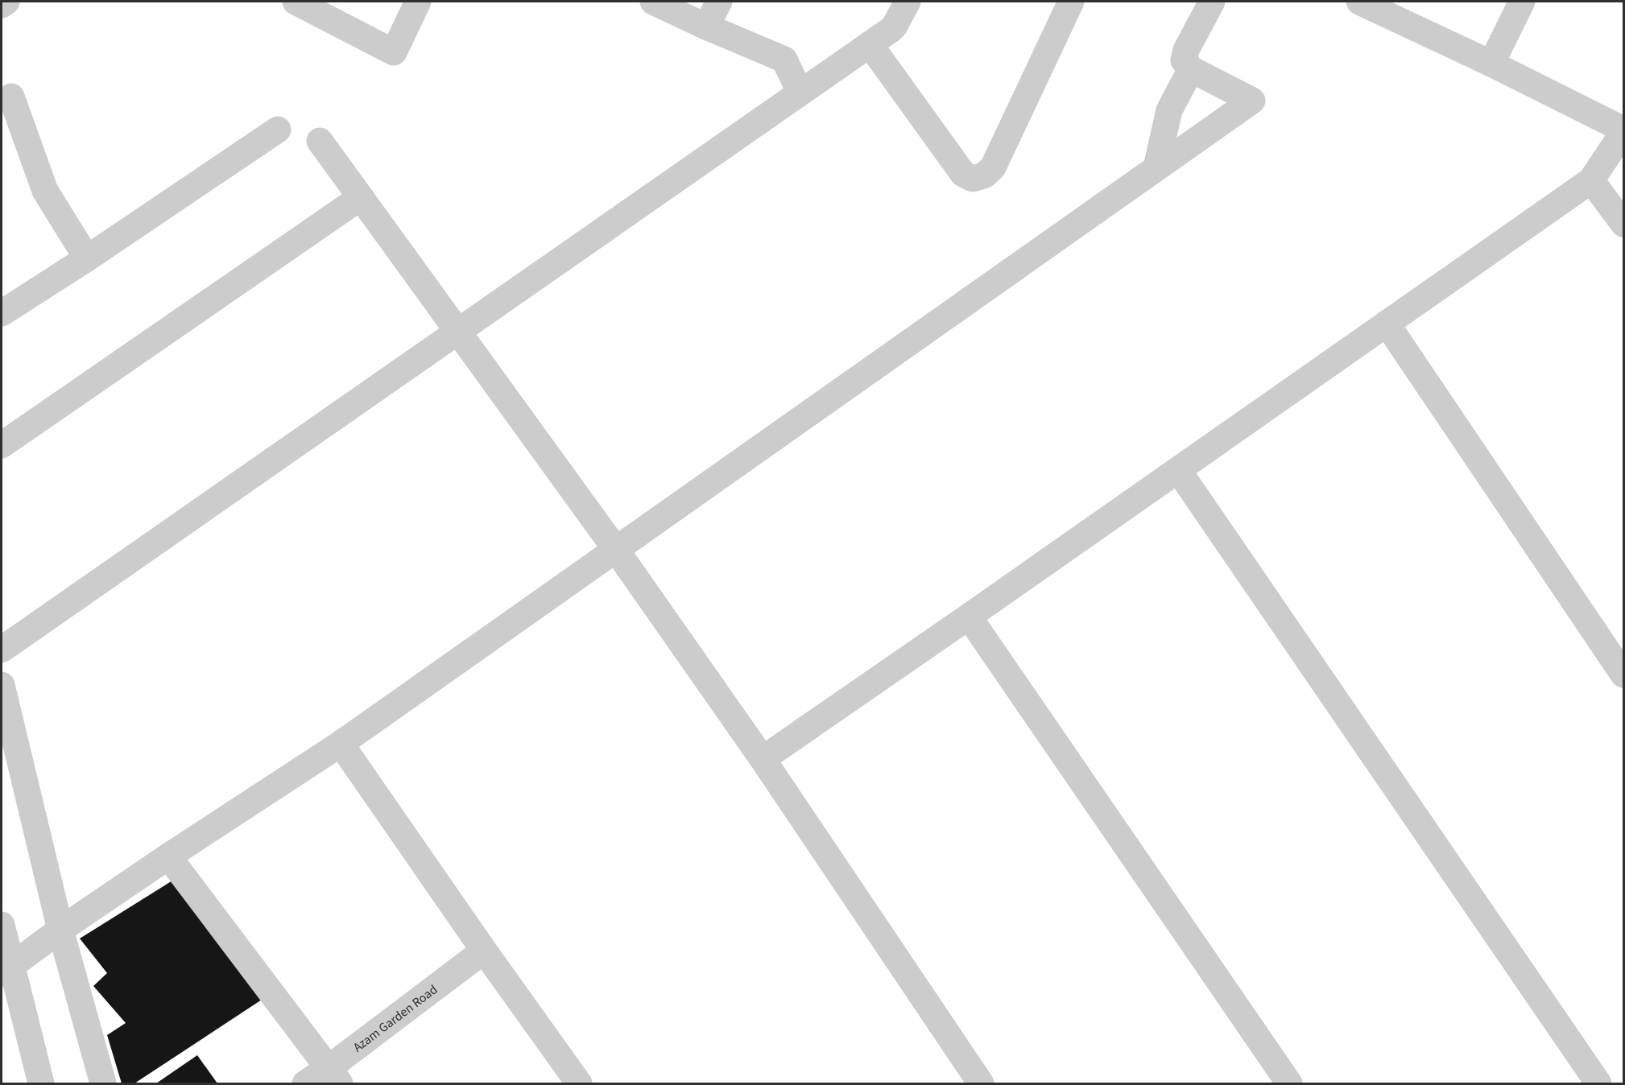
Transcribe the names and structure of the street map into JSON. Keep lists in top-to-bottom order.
{
  "streets": {
    "street": ["Azam Garden Road"]
  }
}
